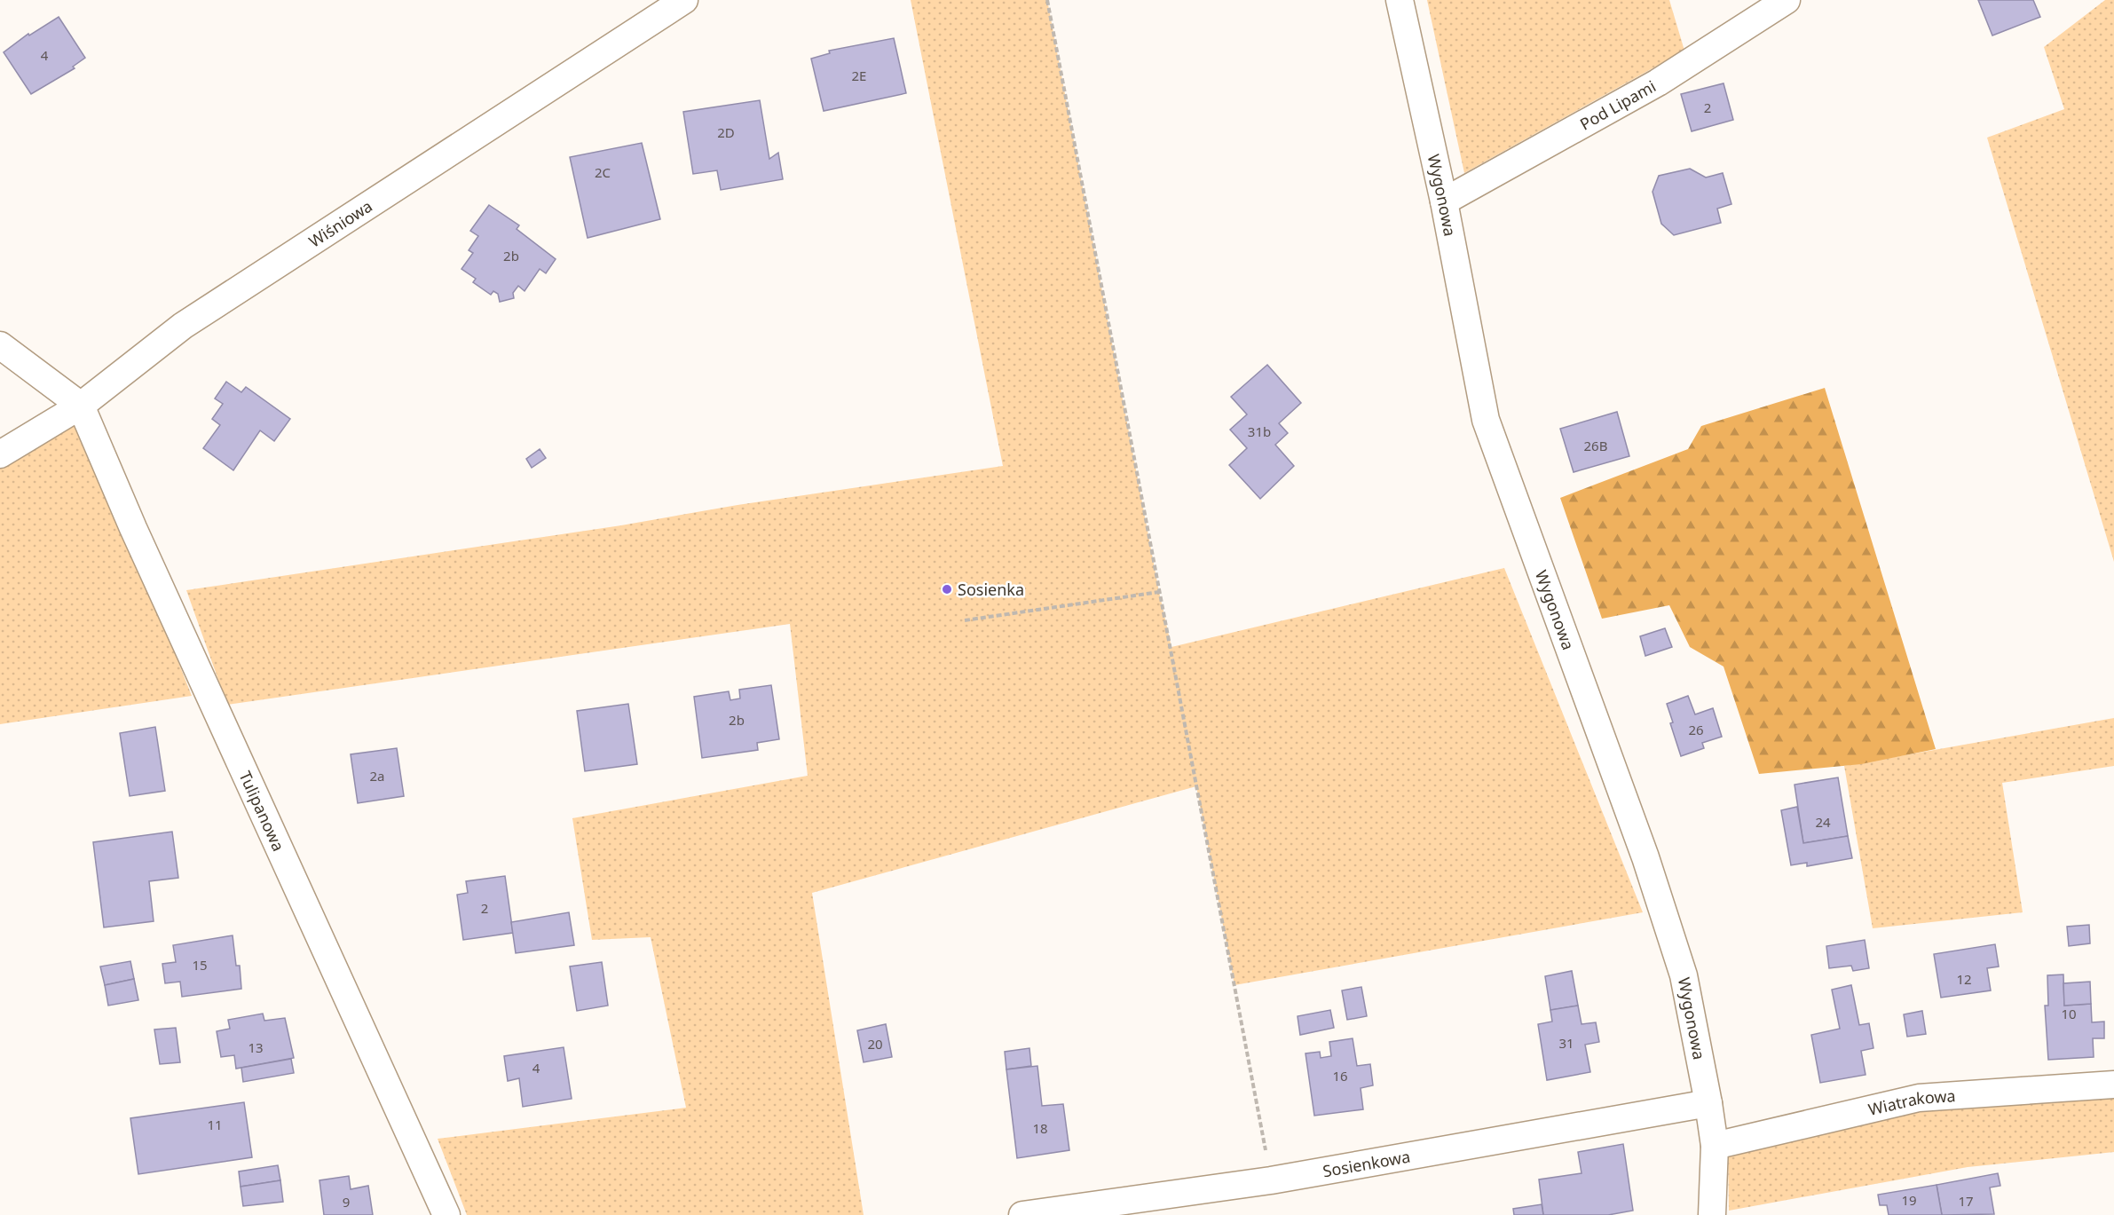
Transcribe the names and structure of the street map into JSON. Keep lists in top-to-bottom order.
{
  "streets": {
    "street": [
      "Pod Lipami",
      "Wygonowa",
      "Wiśniowa",
      "Tulipanowa",
      "Wiatrakowa",
      "Sosienkowa"
    ]
  },
  "crossings": [
    ["Pod Lipami", "Wygonowa"],
    ["Wygonowa", "Wiatrakowa"],
    ["Wygonowa", "Sosienkowa"],
    ["Wiśniowa", "Tulipanowa"]
  ],
  "places": ["Sosienka"],
  "house_numbers": [
    "4",
    "2E",
    "2",
    "2D",
    "2C",
    "2b",
    "31b",
    "26B",
    "2b",
    "26",
    "2a",
    "24",
    "2",
    "15",
    "12",
    "10",
    "31",
    "20",
    "13",
    "4",
    "16",
    "11",
    "18",
    "19",
    "17",
    "9"
  ]
}
